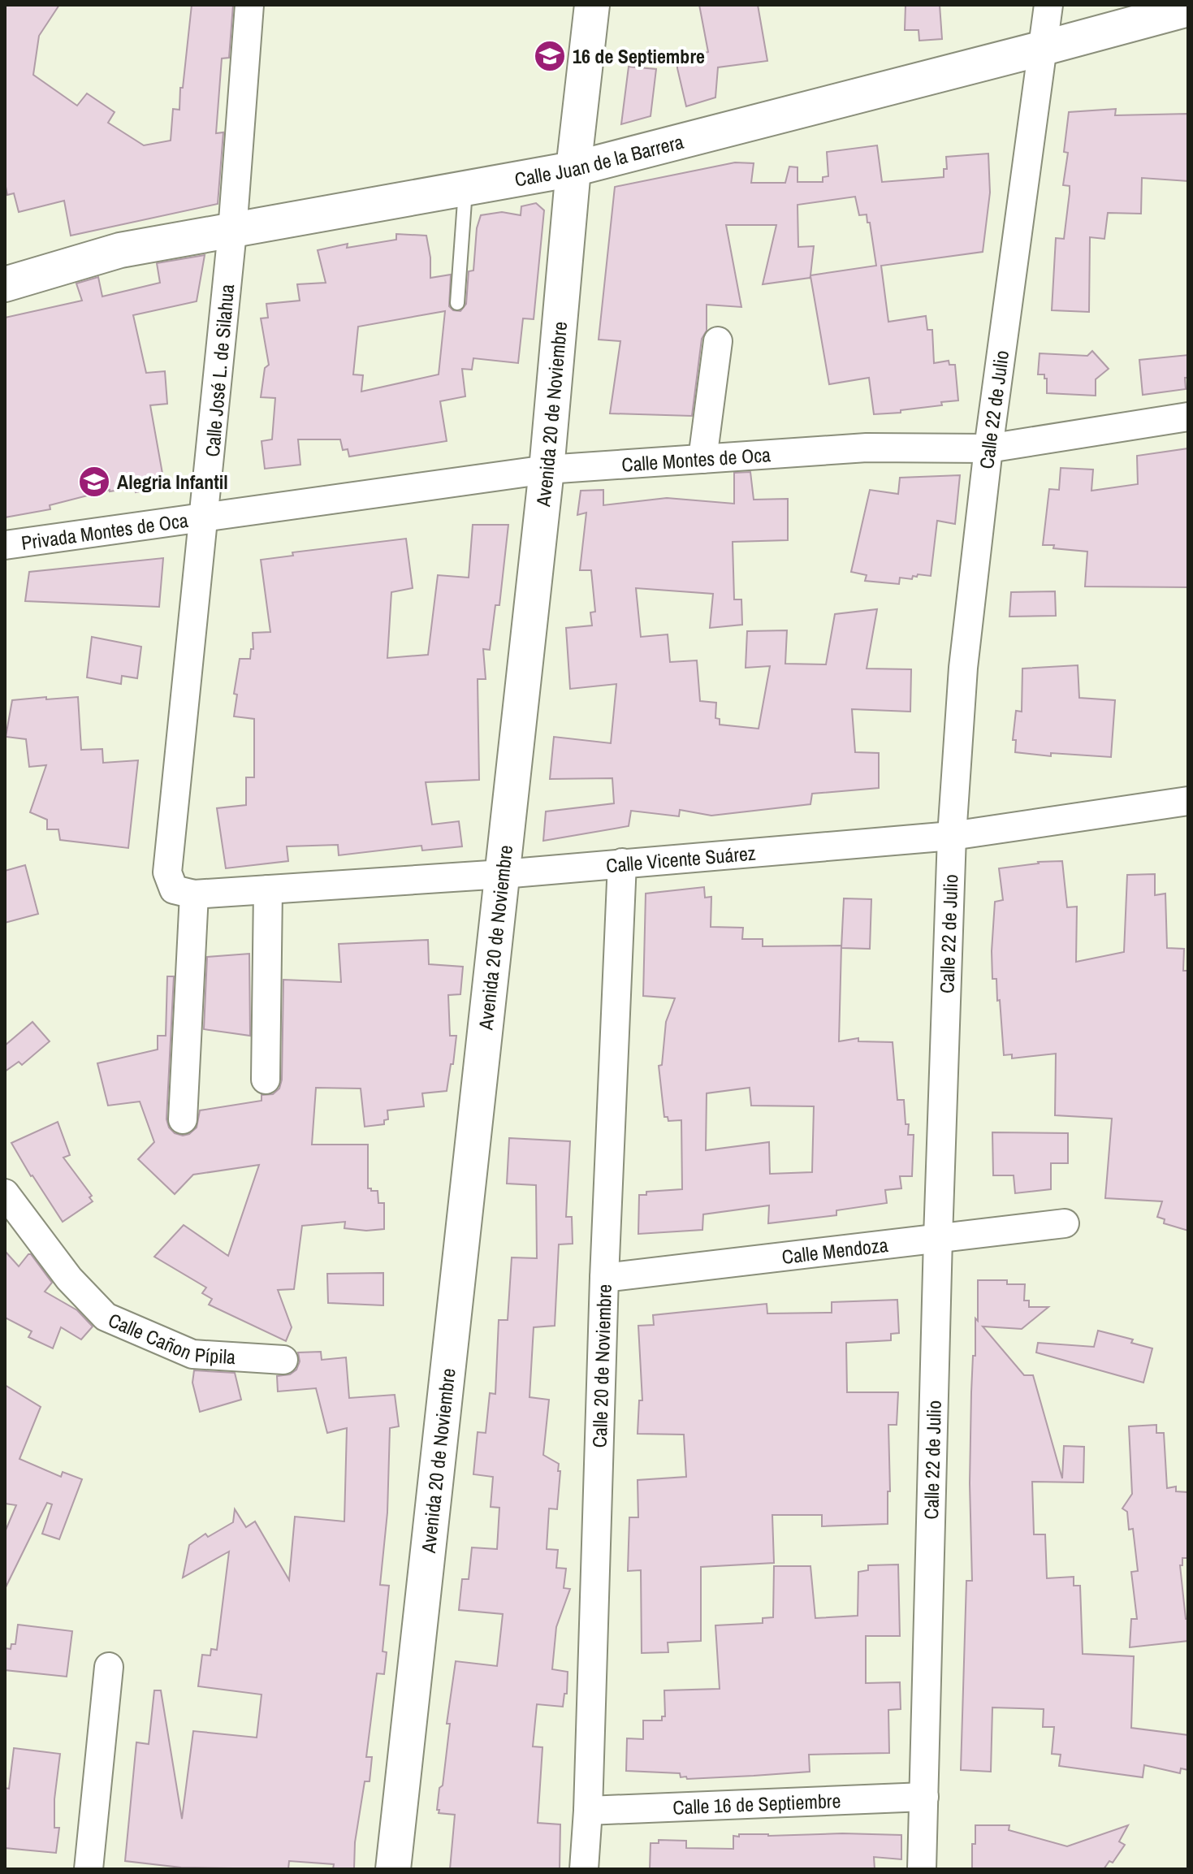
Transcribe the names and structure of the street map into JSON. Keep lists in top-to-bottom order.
{
  "streets": {
    "street": [
      "Calle Juan de la Barrera",
      "Calle José L. de Silahua",
      "Calle 22 de Julio",
      "Avenida 20 de Noviembre",
      "Calle Montes de Oca",
      "Privada Montes de Oca",
      "Calle Vicente Suárez",
      "Calle Mendoza",
      "Calle Cañon Pípila",
      "Calle 20 de Noviembre",
      "Calle 16 de Septiembre"
    ]
  },
  "crossings": [
    ["Calle Juan de la Barrera", "Calle José L. de Silahua"],
    ["Calle Juan de la Barrera", "Calle 22 de Julio"],
    ["Calle Juan de la Barrera", "Avenida 20 de Noviembre"],
    ["Calle José L. de Silahua", "Calle Montes de Oca"],
    ["Calle José L. de Silahua", "Privada Montes de Oca"],
    ["Calle José L. de Silahua", "Calle Vicente Suárez"],
    ["Calle 22 de Julio", "Calle Montes de Oca"],
    ["Calle 22 de Julio", "Calle Vicente Suárez"],
    ["Calle 22 de Julio", "Calle Mendoza"],
    ["Calle 22 de Julio", "Calle 16 de Septiembre"],
    ["Avenida 20 de Noviembre", "Calle Montes de Oca"],
    ["Avenida 20 de Noviembre", "Calle Vicente Suárez"],
    ["Calle Montes de Oca", "Privada Montes de Oca"],
    ["Calle Vicente Suárez", "Calle 20 de Noviembre"],
    ["Calle Mendoza", "Calle 20 de Noviembre"],
    ["Calle 20 de Noviembre", "Calle 16 de Septiembre"]
  ],
  "places": {
    "school or university": ["16 de Septiembre", "Alegria Infantil"]
  }
}
